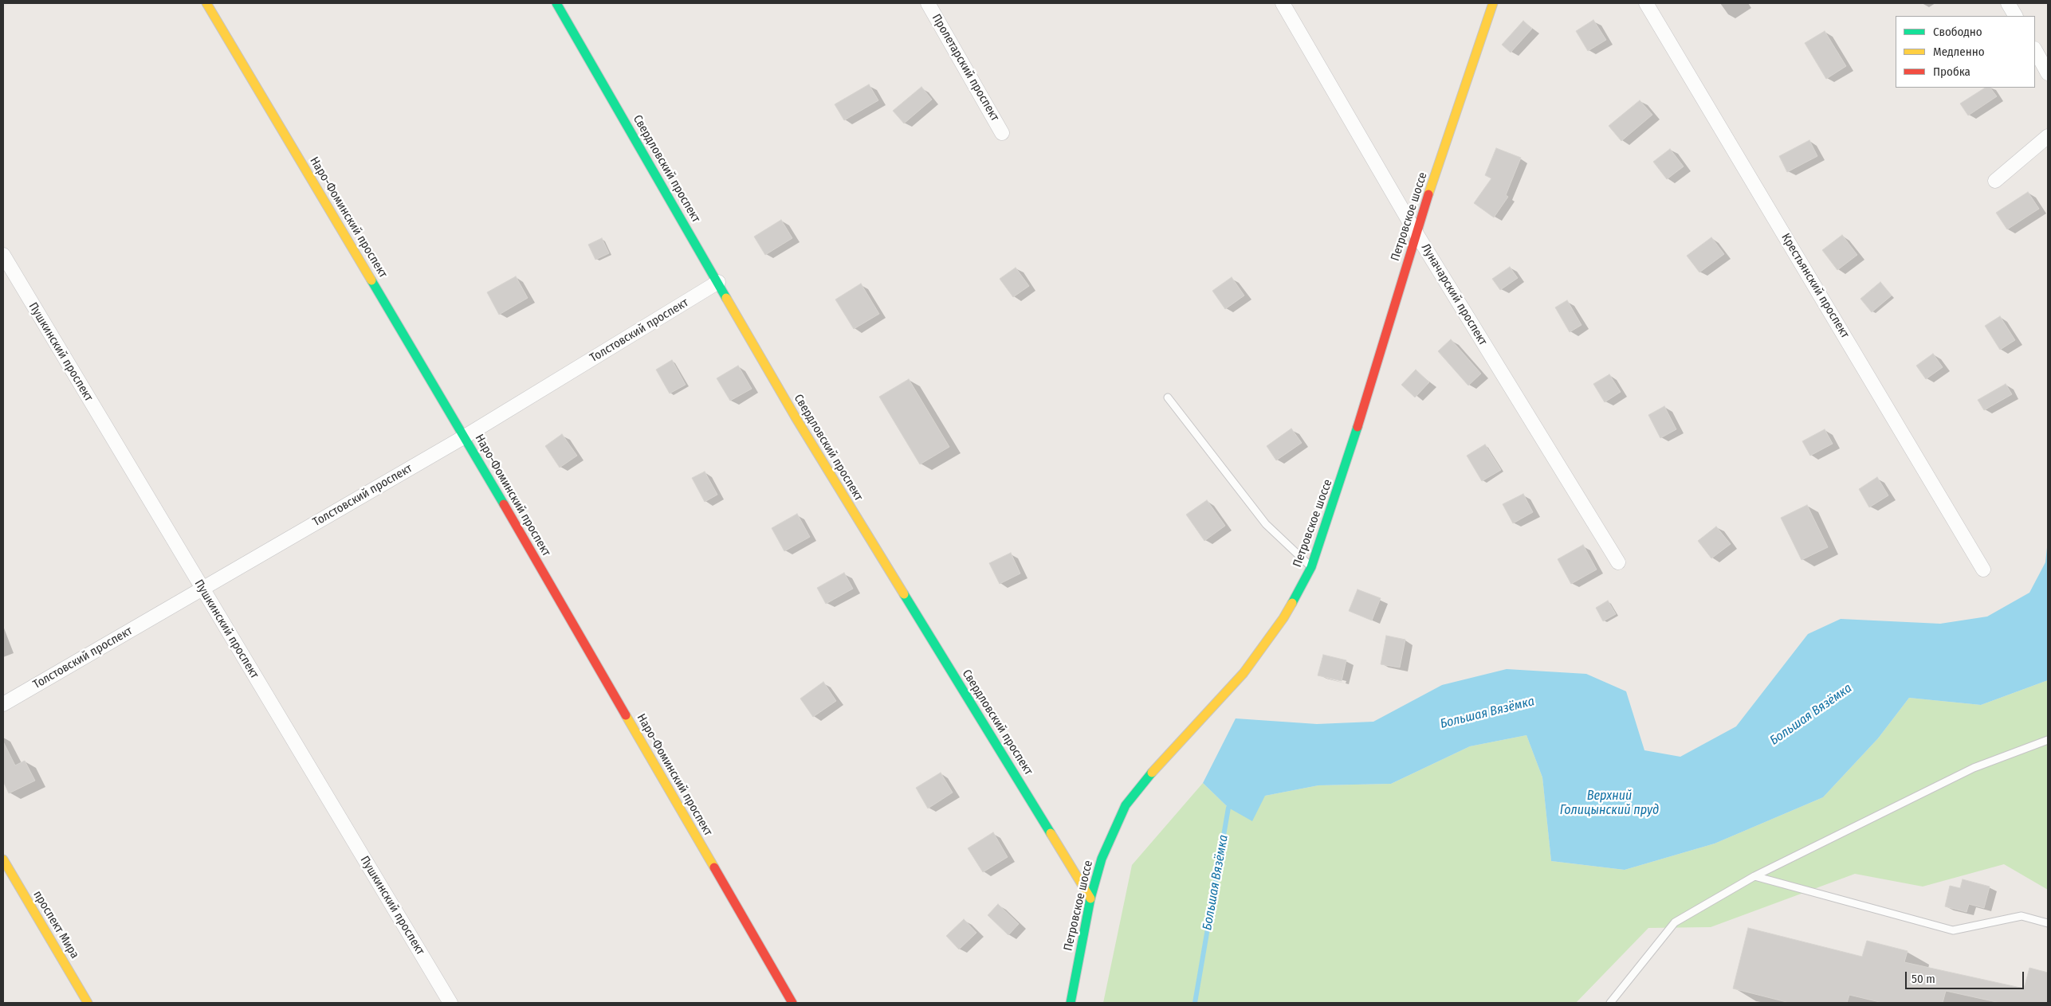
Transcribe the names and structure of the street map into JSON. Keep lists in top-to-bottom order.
{
  "streets": {
    "street": [
      "Пролетарский проспект",
      "Свердловский проспект",
      "Петровское шоссе",
      "Наро-Фоминский проспект",
      "Крестьянский проспект",
      "Луначарский проспект",
      "Толстовский проспект",
      "Пушкинский проспект",
      "проспект Мира"
    ]
  },
  "crossings": [
    ["Свердловский проспект", "Петровское шоссе"],
    ["Свердловский проспект", "Толстовский проспект"],
    ["Петровское шоссе", "Луначарский проспект"],
    ["Наро-Фоминский проспект", "Толстовский проспект"],
    ["Толстовский проспект", "Пушкинский проспект"]
  ],
  "water": ["Большая Вязёмка", "Верхний Голицынский пруд"],
  "legend": ["Свободно", "Медленно", "Пробка"],
  "scale_bar": "50 m"
}
